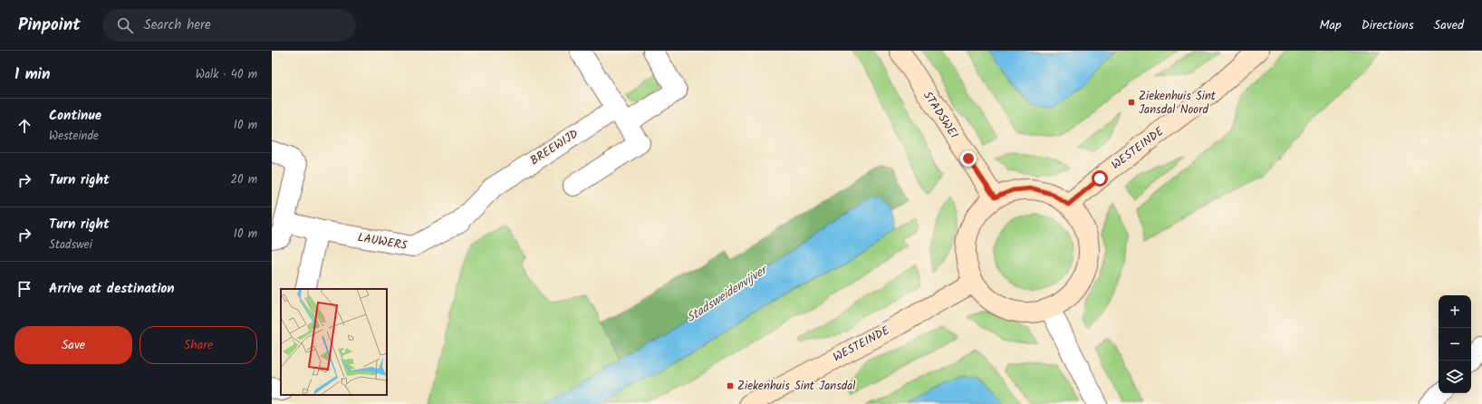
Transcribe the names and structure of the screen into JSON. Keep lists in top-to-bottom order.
{
  "streets": {
    "street": [
      "STADSWEI",
      "BREEWIJD",
      "WESTEINDE",
      "LAUWERS"
    ]
  },
  "crossings": [
    ["STADSWEI", "WESTEINDE"],
    ["BREEWIJD", "LAUWERS"]
  ],
  "water": ["Stadsweidenvijver"],
  "places": {
    "transit": ["Ziekenhuis Sint Jansdal Noord", "Ziekenhuis Sint Jansdal"]
  },
  "page": {
    "header": "Pinpoint",
    "search": "Search here",
    "nav": ["Map", "Directions", "Saved"],
    "heading": ["1 min", "Walk · 40 m"],
    "list": [
      ["Continue", "Westeinde", "10 m"],
      ["Turn right", "20 m"],
      ["Turn right", "Stadswei", "10 m"],
      "Arrive at destination"
    ],
    "map_buttons": ["+", "−"],
    "buttons": ["Save", "Share"]
  }
}
